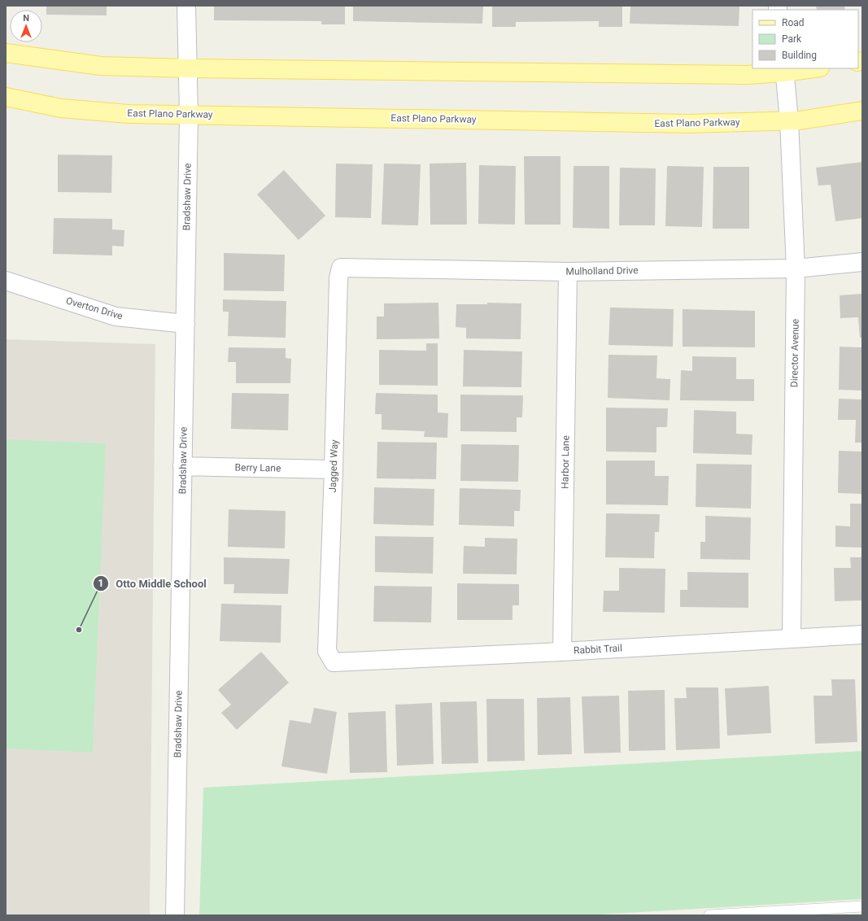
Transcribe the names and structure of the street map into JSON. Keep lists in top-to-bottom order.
{
  "streets": {
    "main road": ["East Plano Parkway"],
    "street": [
      "Bradshaw Drive",
      "Mulholland Drive",
      "Overton Drive",
      "Director Avenue",
      "Harbor Lane",
      "Jagged Way",
      "Berry Lane",
      "Rabbit Trail"
    ]
  },
  "crossings": [
    ["East Plano Parkway", "Bradshaw Drive"],
    ["East Plano Parkway", "Director Avenue"],
    ["Bradshaw Drive", "Overton Drive"],
    ["Bradshaw Drive", "Berry Lane"],
    ["Mulholland Drive", "Director Avenue"],
    ["Mulholland Drive", "Harbor Lane"],
    ["Mulholland Drive", "Jagged Way"],
    ["Director Avenue", "Rabbit Trail"],
    ["Harbor Lane", "Rabbit Trail"],
    ["Jagged Way", "Berry Lane"],
    ["Jagged Way", "Rabbit Trail"]
  ],
  "places": ["Otto Middle School"],
  "legend": ["Road", "Park", "Building"],
  "north": "top"
}
